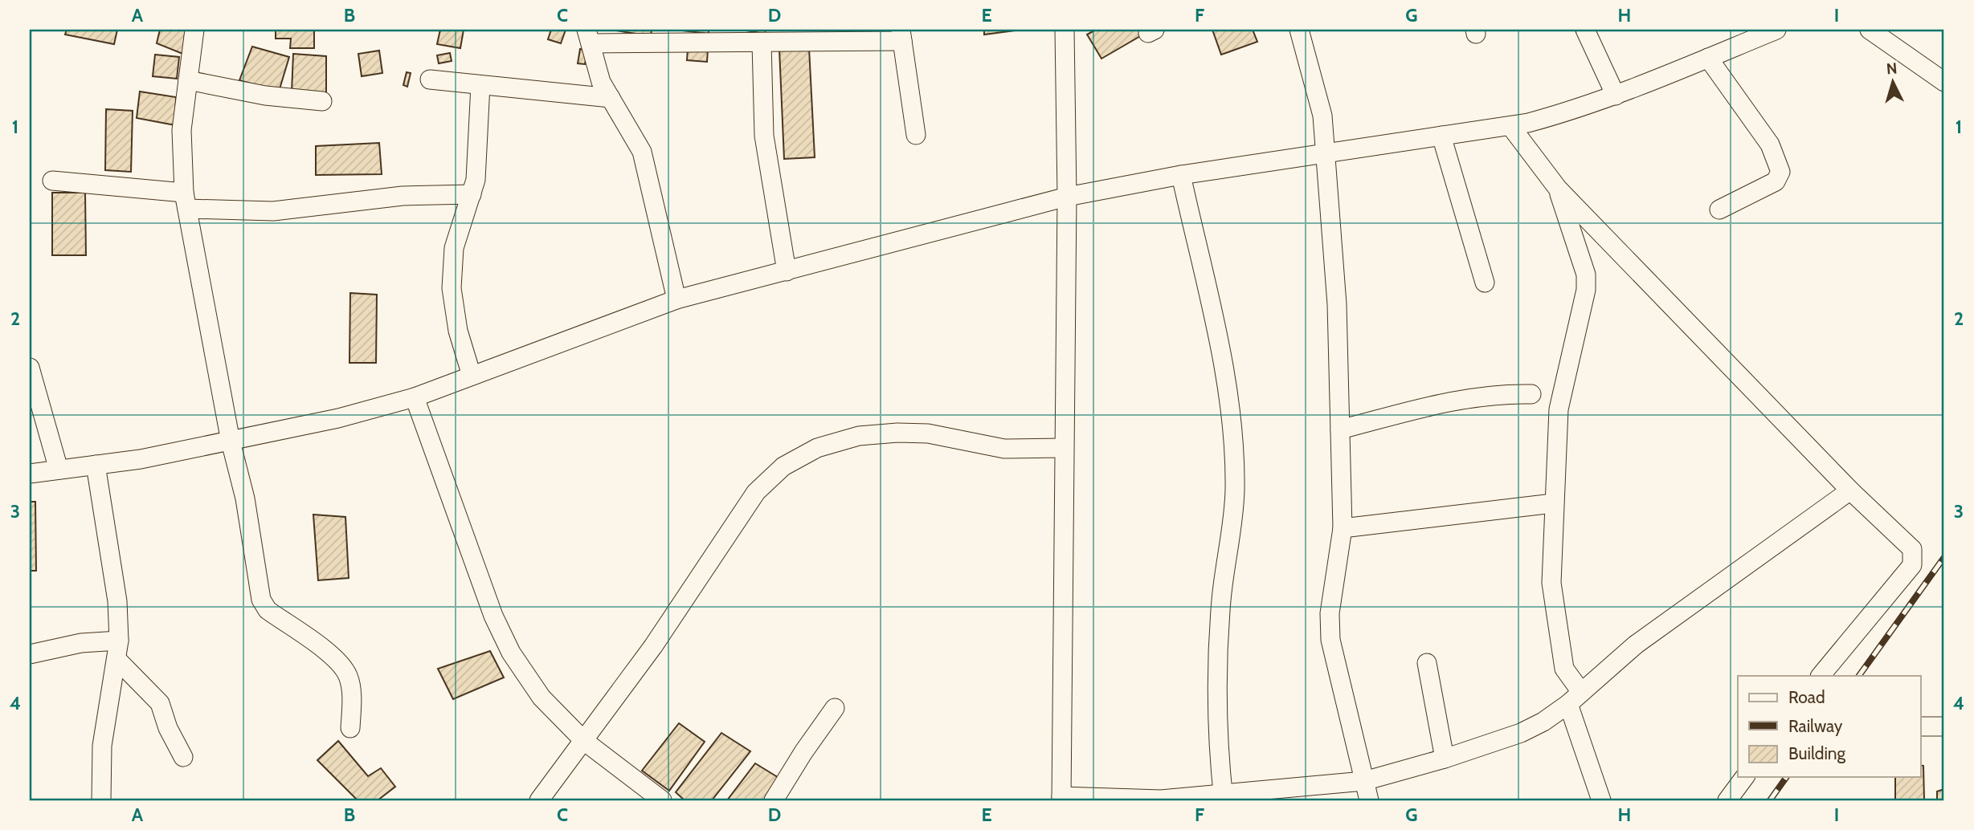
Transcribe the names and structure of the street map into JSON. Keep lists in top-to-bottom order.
{
  "legend": ["Road", "Railway", "Building"],
  "north": "top",
  "grid": {
    "columns": [
      "A",
      "B",
      "C",
      "D",
      "E",
      "F",
      "G",
      "H",
      "I"
    ],
    "rows": [
      "1",
      "2",
      "3",
      "4"
    ]
  }
}
